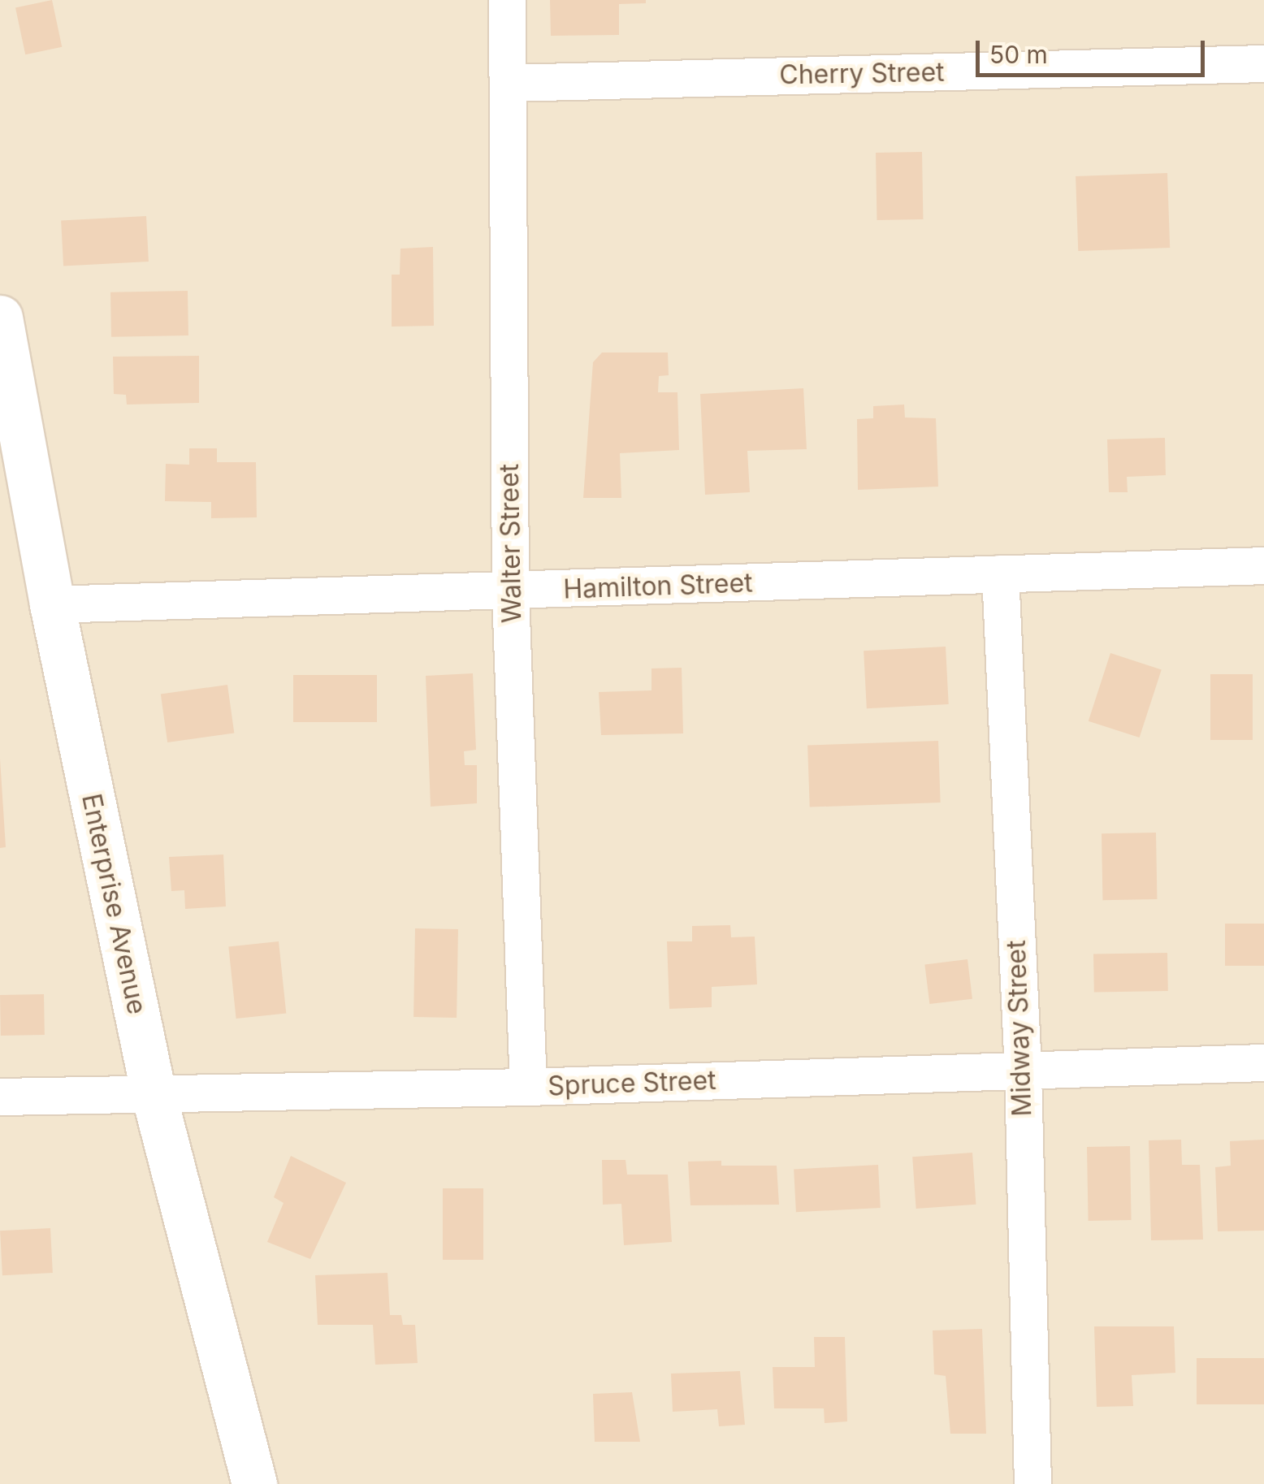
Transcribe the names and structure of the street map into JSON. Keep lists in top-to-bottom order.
{
  "streets": {
    "street": [
      "Cherry Street",
      "Walter Street",
      "Hamilton Street",
      "Enterprise Avenue",
      "Midway Street",
      "Spruce Street"
    ]
  },
  "crossings": [
    ["Cherry Street", "Walter Street"],
    ["Walter Street", "Hamilton Street"],
    ["Walter Street", "Spruce Street"],
    ["Hamilton Street", "Enterprise Avenue"],
    ["Hamilton Street", "Midway Street"],
    ["Enterprise Avenue", "Spruce Street"],
    ["Midway Street", "Spruce Street"]
  ],
  "scale_bar": "50 m"
}
